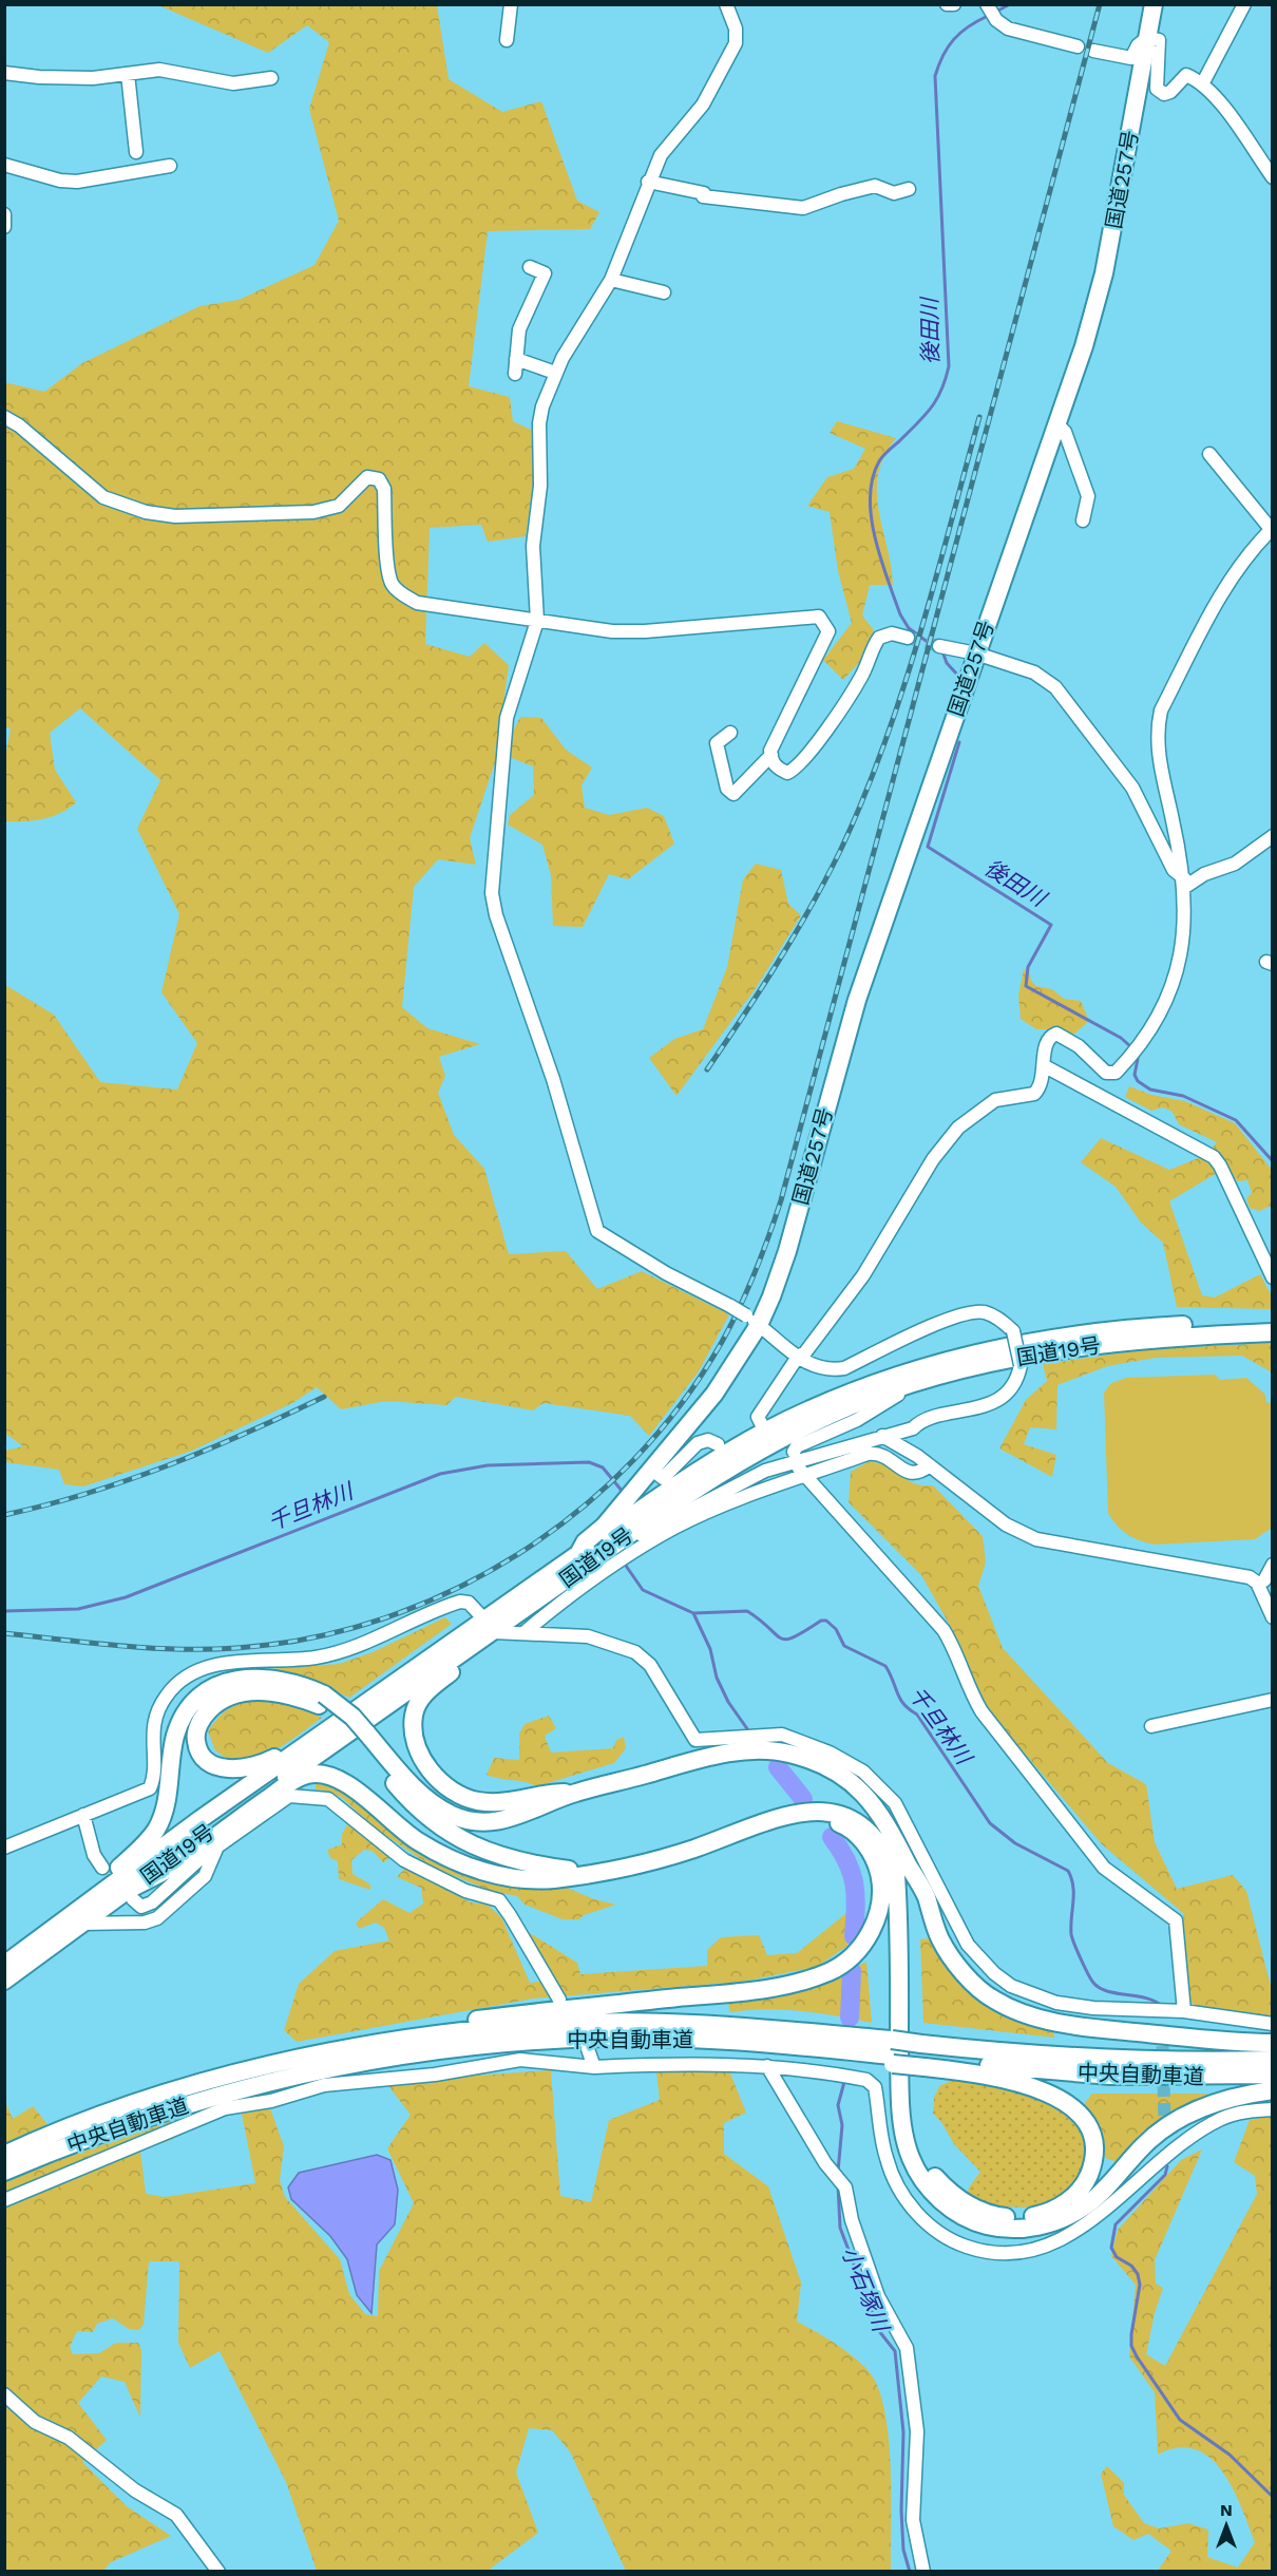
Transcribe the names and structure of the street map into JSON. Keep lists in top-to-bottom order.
{
  "streets": {
    "highway": ["国道257号", "国道19号", "中央自動車道"]
  },
  "crossings": [
    ["国道257号", "国道19号"]
  ],
  "water": ["後田川", "千旦林川", "小石塚川"],
  "north": "top"
}
